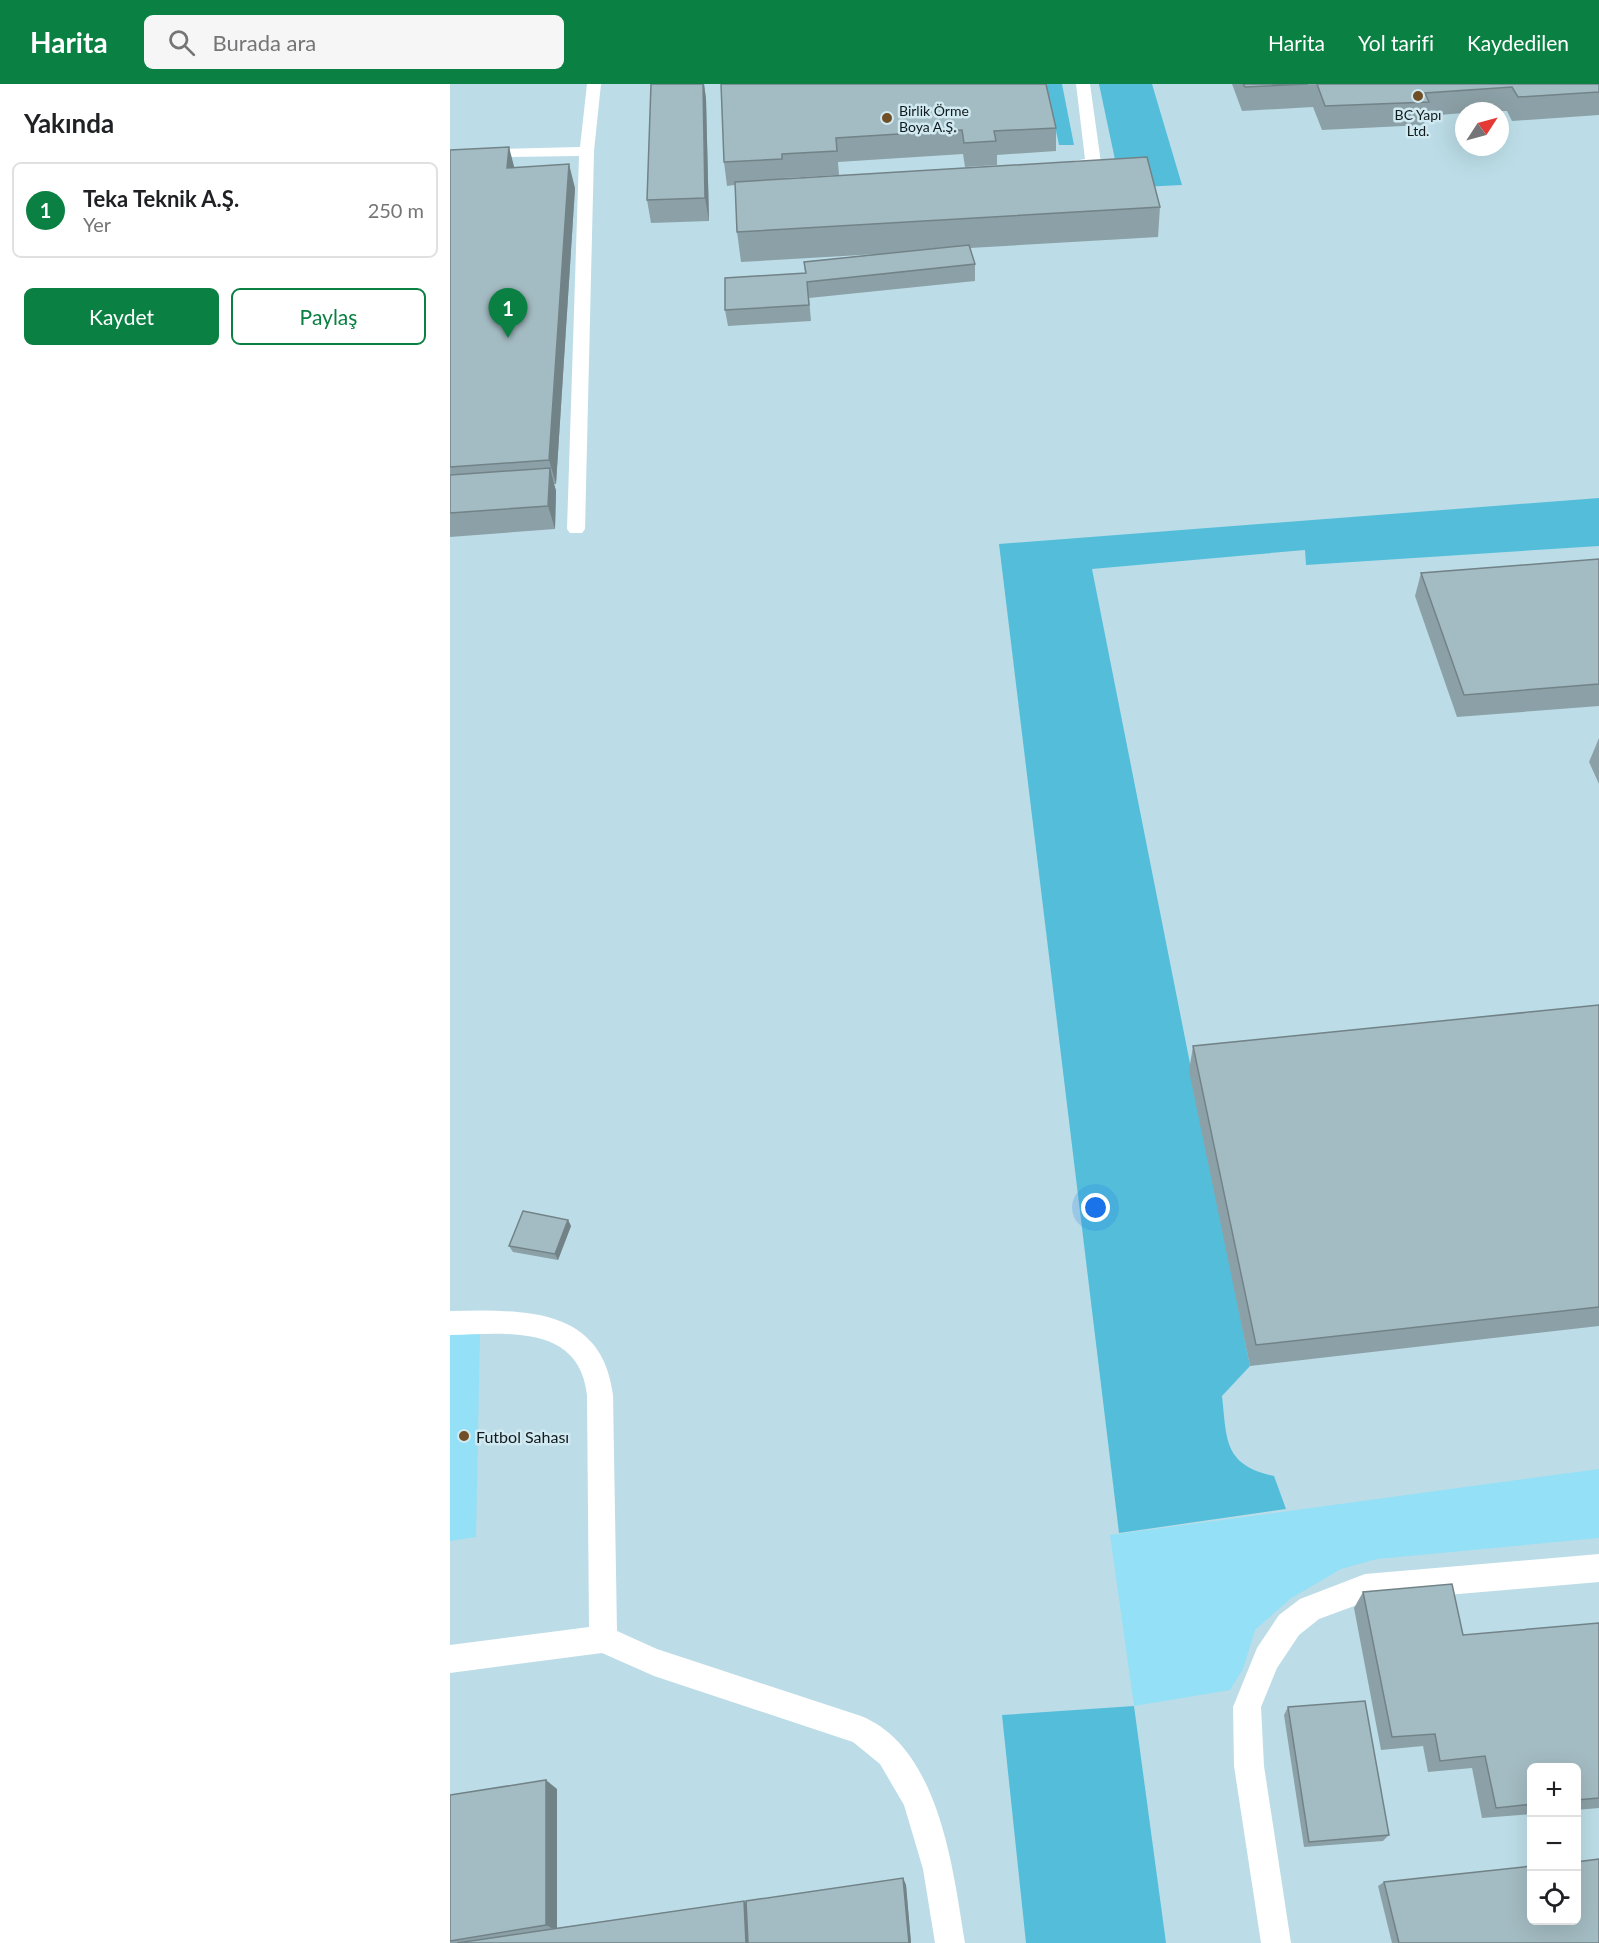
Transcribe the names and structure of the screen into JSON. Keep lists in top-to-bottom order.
{
  "places": ["BC Yapı Ltd.", "Birlik Örme Boya A.Ş.", "Futbol Sahası"],
  "north": "top right",
  "page": {
    "header": "Harita",
    "search": "Burada ara",
    "nav": ["Harita", "Yol tarifi", "Kaydedilen"],
    "heading": "Yakında",
    "list": [
      {
        "mark": "1",
        "name": "Teka Teknik A.Ş.",
        "note": "Yer",
        "value": "250 m"
      }
    ],
    "buttons": ["Kaydet", "Paylaş"],
    "pins": "1",
    "map_buttons": ["+", "−"]
  }
}
